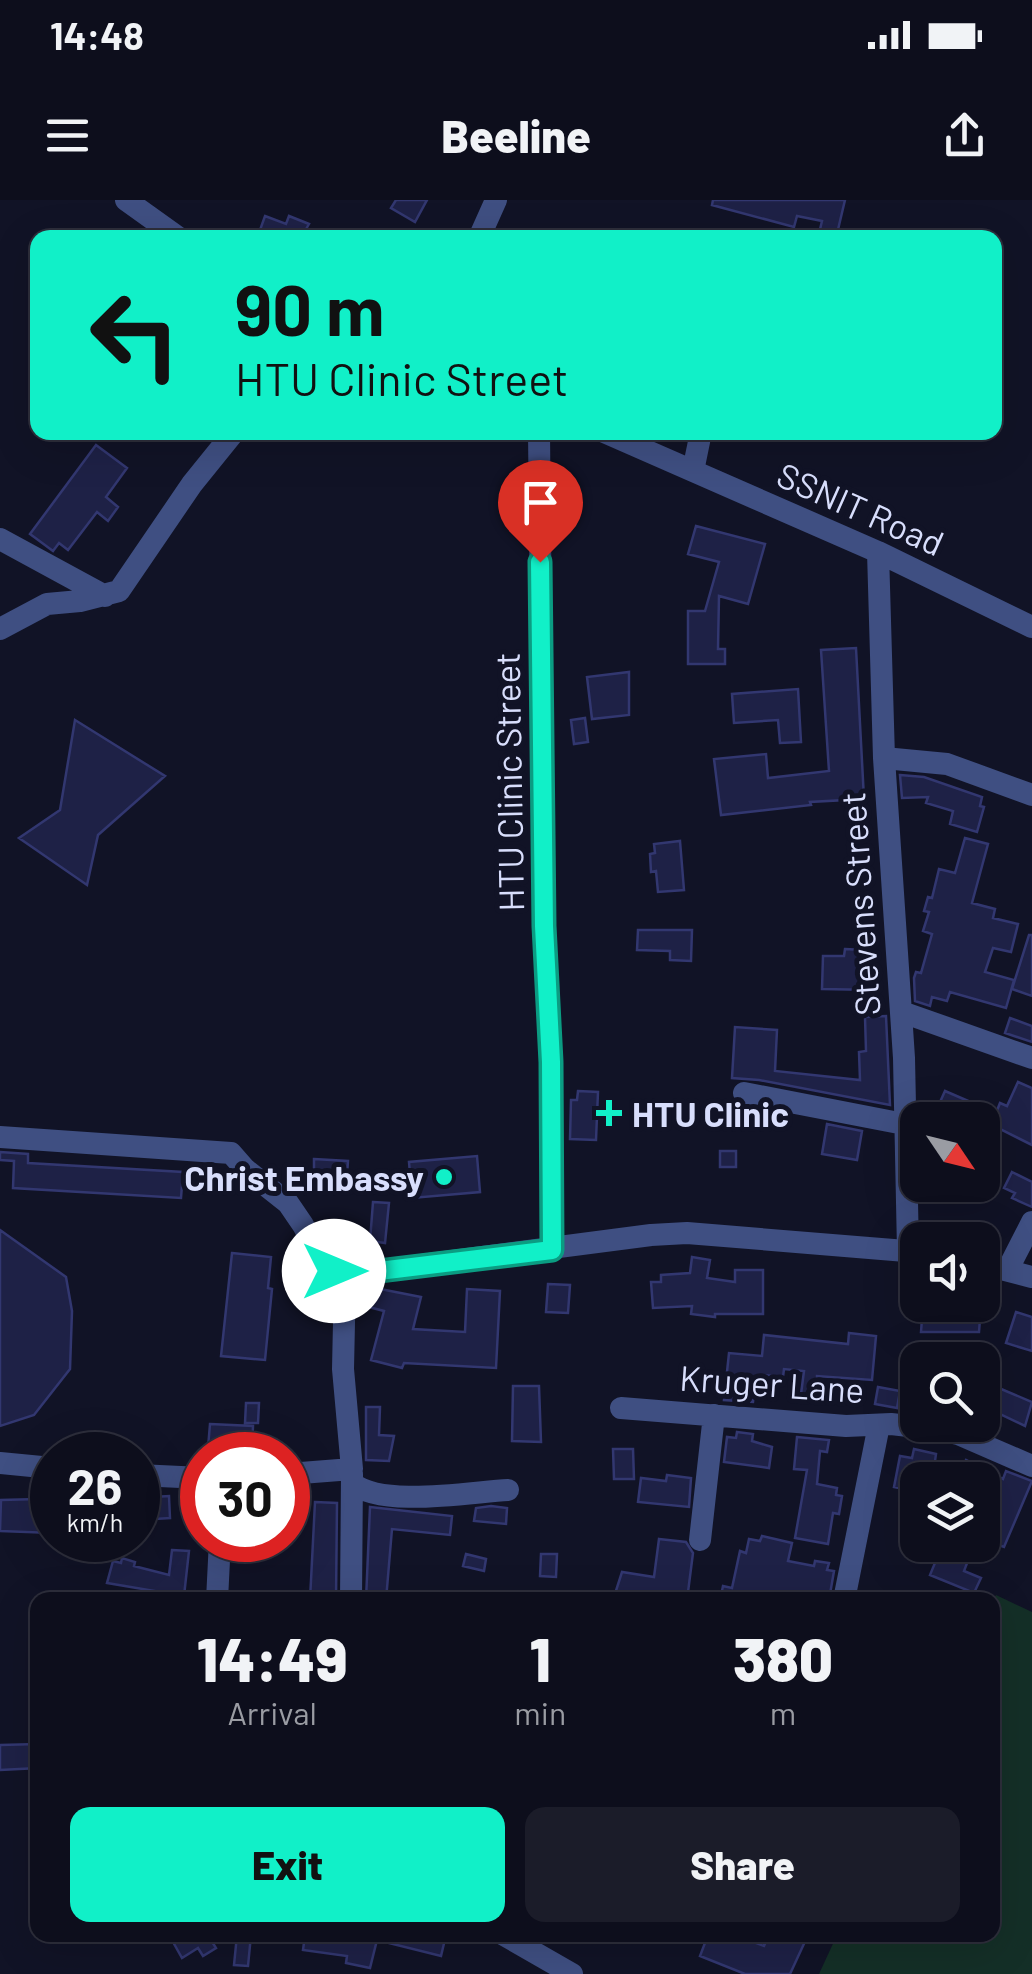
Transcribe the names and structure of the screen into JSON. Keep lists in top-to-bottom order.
{
  "streets": {
    "street": [
      "SSNIT Road",
      "HTU Clinic Street",
      "Stevens Street",
      "Kruger Lane"
    ]
  },
  "crossings": [
    ["SSNIT Road", "Stevens Street"]
  ],
  "places": {
    "health": ["HTU Clinic"],
    "other": ["Christ Embassy"]
  },
  "north": "bottom right",
  "page": {
    "status": "14:48",
    "header": "Beeline",
    "turn": ["90 m", "HTU Clinic Street"],
    "speed": "26 km/h",
    "limit": "30",
    "eta": [
      "14:49",
      "Arrival",
      "1",
      "min",
      "380",
      "m"
    ],
    "buttons": ["Exit", "Share"]
  }
}
